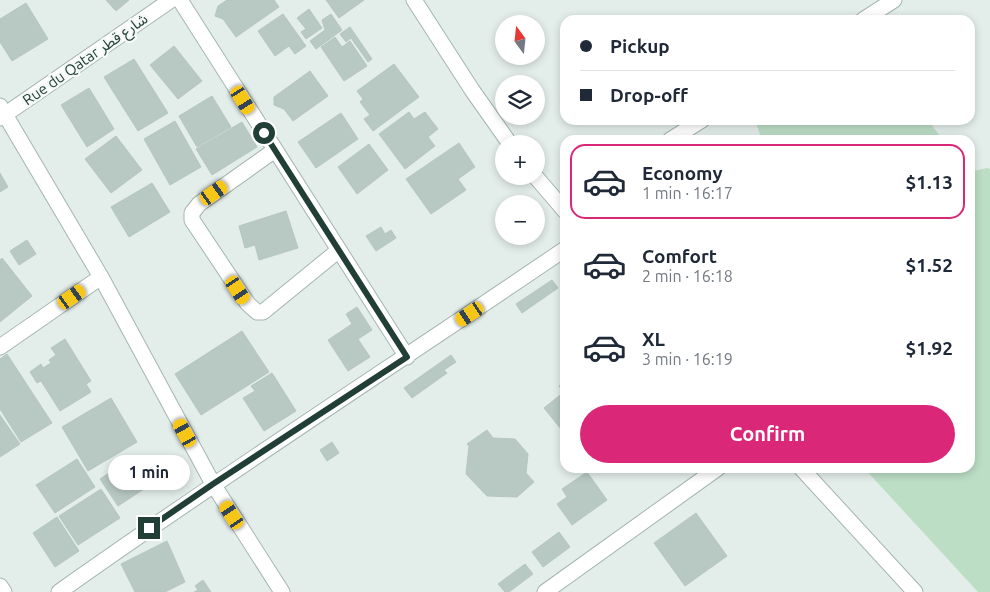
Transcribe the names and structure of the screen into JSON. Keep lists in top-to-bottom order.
{
  "streets": {
    "street": ["Rue du Qatar شارع قطر"]
  },
  "north": "top",
  "page": {
    "map_buttons": ["+", "−"],
    "banner": ["Pickup", "Drop-off"],
    "list": [
      {
        "name": "Economy",
        "note": "1 min · 16:17",
        "value": "$1.13"
      },
      {
        "name": "Comfort",
        "note": "2 min · 16:18",
        "value": "$1.52"
      },
      {
        "name": "XL",
        "note": "3 min · 16:19",
        "value": "$1.92"
      }
    ],
    "buttons": "Confirm",
    "bubble": "1 min"
  }
}
